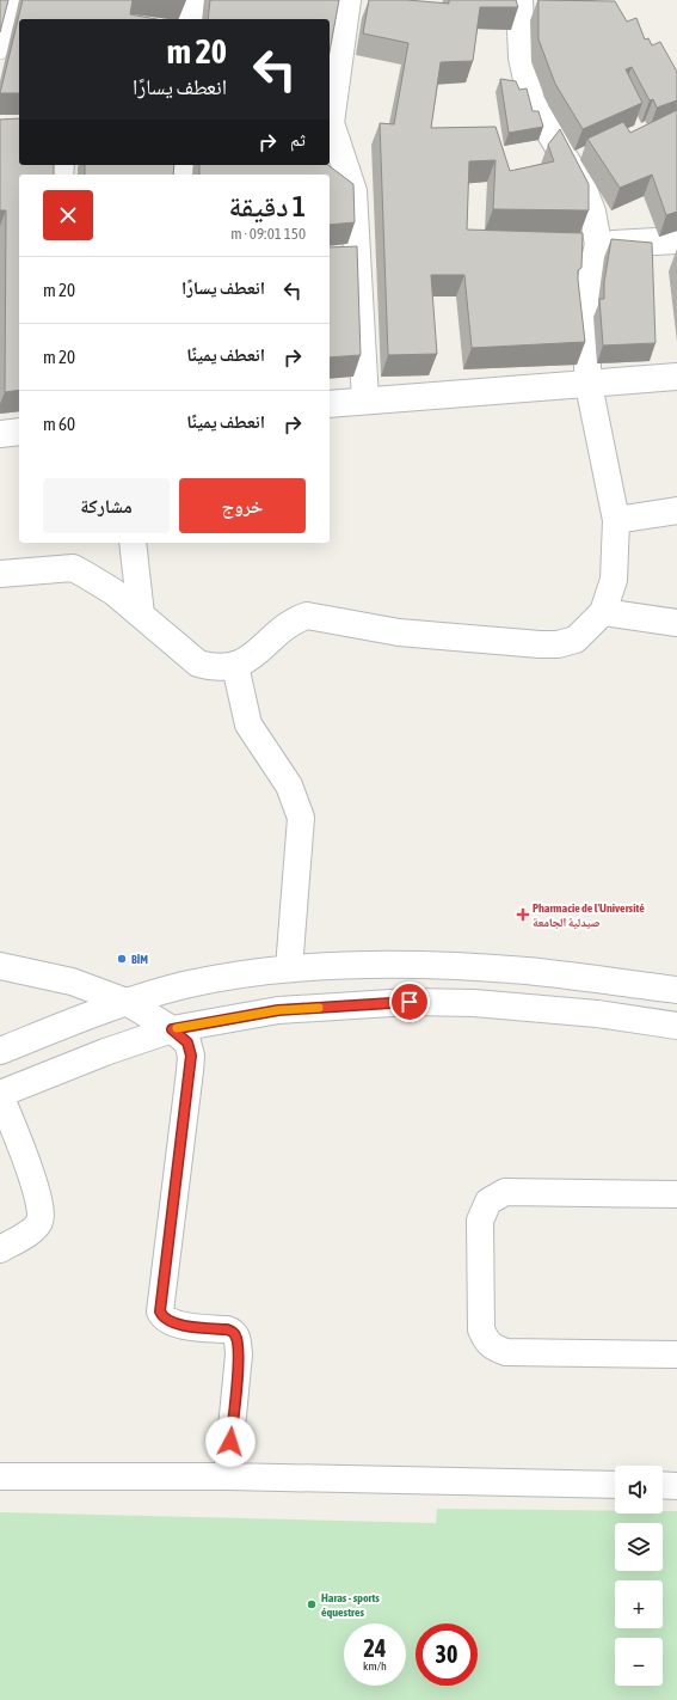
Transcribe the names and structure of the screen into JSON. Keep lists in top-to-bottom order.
{
  "places": {
    "health": ["Pharmacie de l'Université صيدلية الجامعة"],
    "other": ["BİM", "Haras - sports équestres"]
  },
  "page": {
    "turn": ["20 m", "انعطف يسارًا"],
    "then": "ثم",
    "heading": ["1 دقيقة", "150 m · 09:01"],
    "list": [
      {
        "name": "انعطف يسارًا",
        "value": "20 m"
      },
      {
        "name": "انعطف يمينًا",
        "value": "20 m"
      },
      {
        "name": "انعطف يمينًا",
        "value": "60 m"
      }
    ],
    "buttons": ["خروج", "مشاركة"],
    "map_buttons": ["+", "−"],
    "speed": "24 km/h",
    "limit": "30"
  }
}
